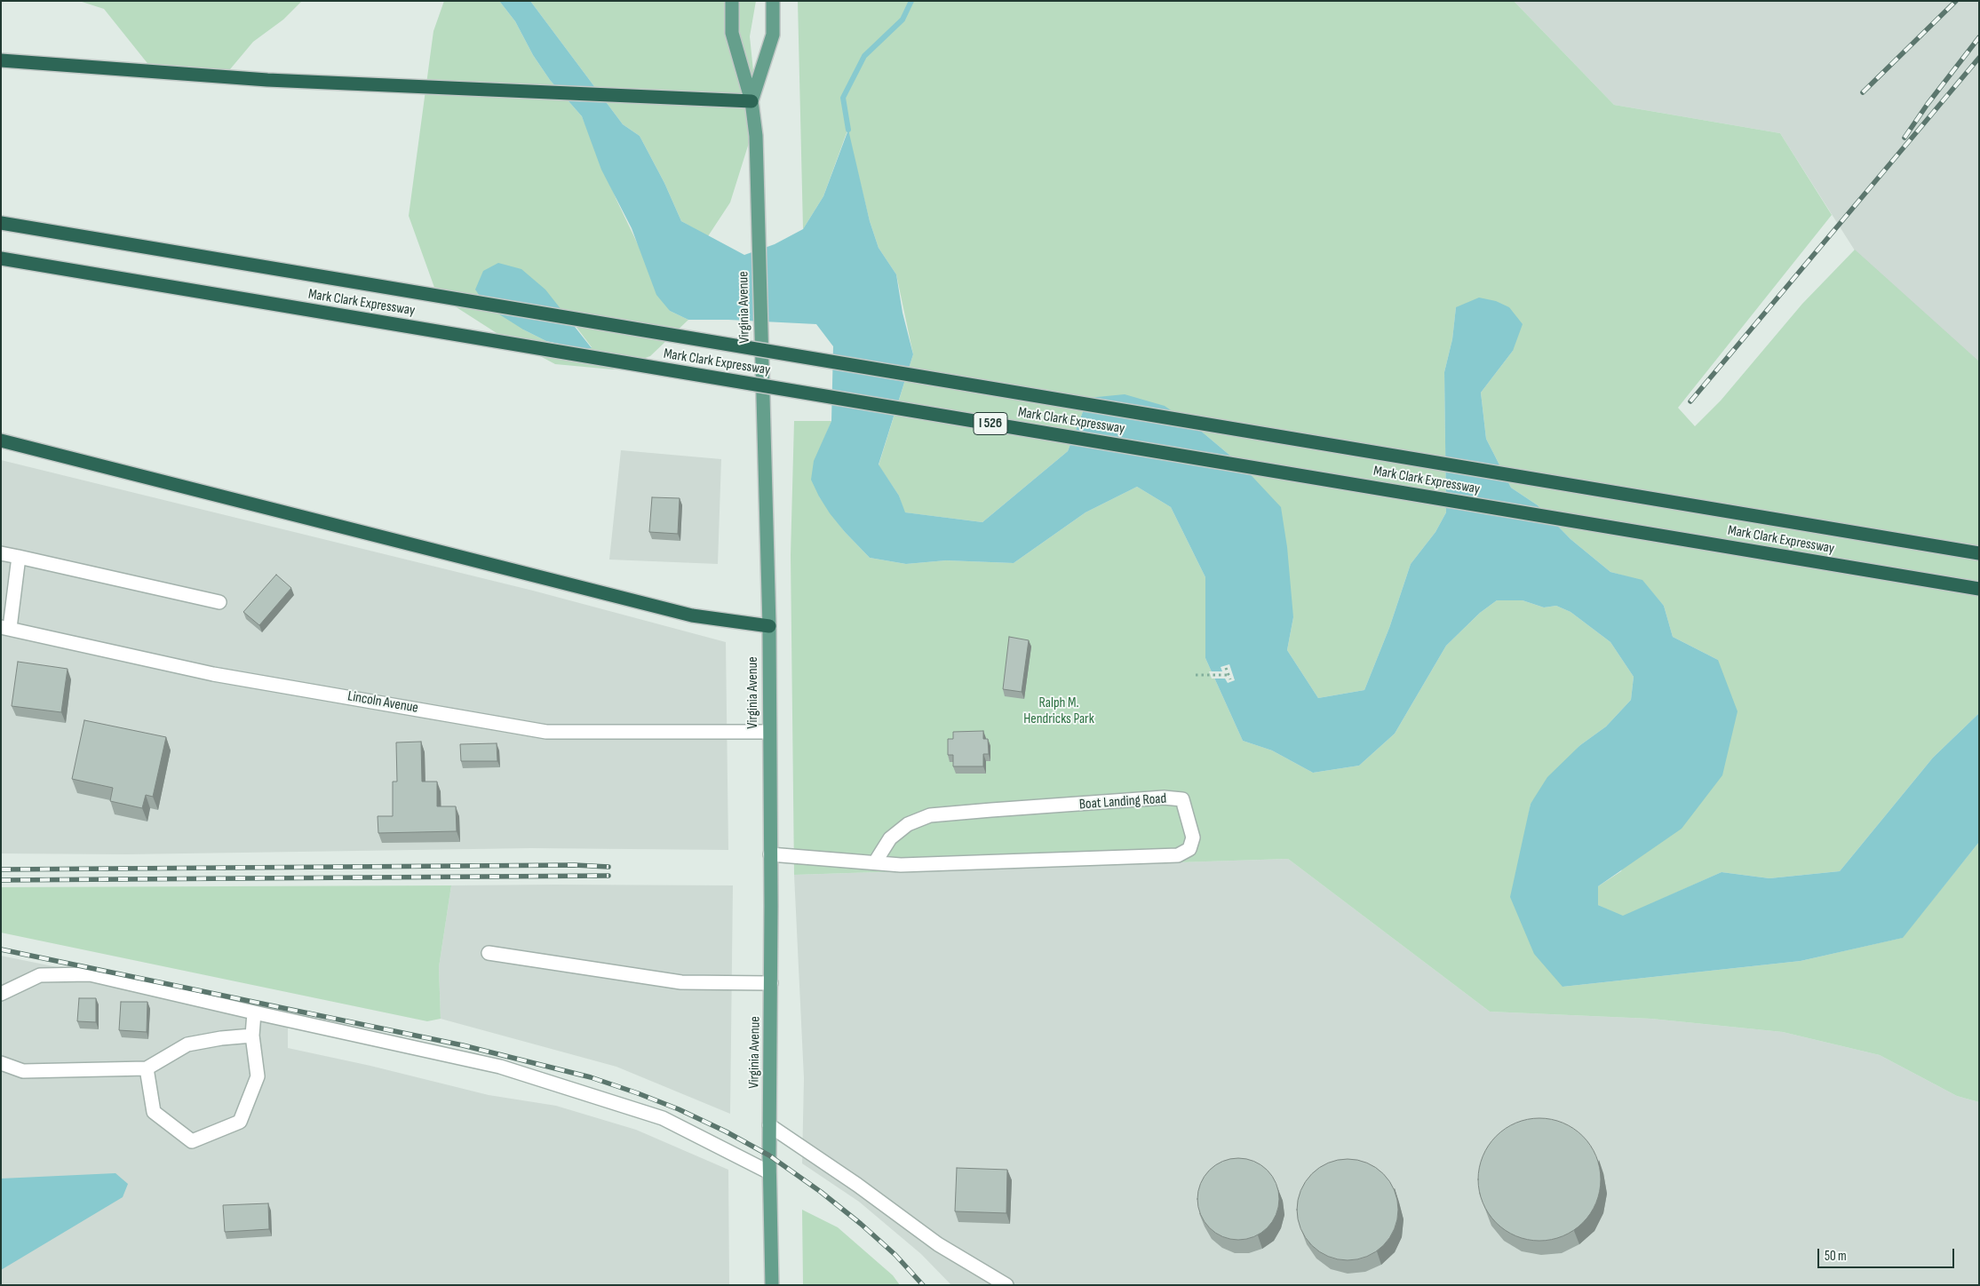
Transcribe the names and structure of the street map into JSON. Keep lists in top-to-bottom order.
{
  "streets": {
    "highway": ["Mark Clark Expressway", "I 526"],
    "main road": ["Virginia Avenue"],
    "street": ["Lincoln Avenue", "Boat Landing Road"]
  },
  "crossings": [
    ["Virginia Avenue", "Lincoln Avenue"],
    ["Virginia Avenue", "Boat Landing Road"]
  ],
  "parks": ["Ralph M. Hendricks Park"],
  "scale_bar": "50 m"
}
